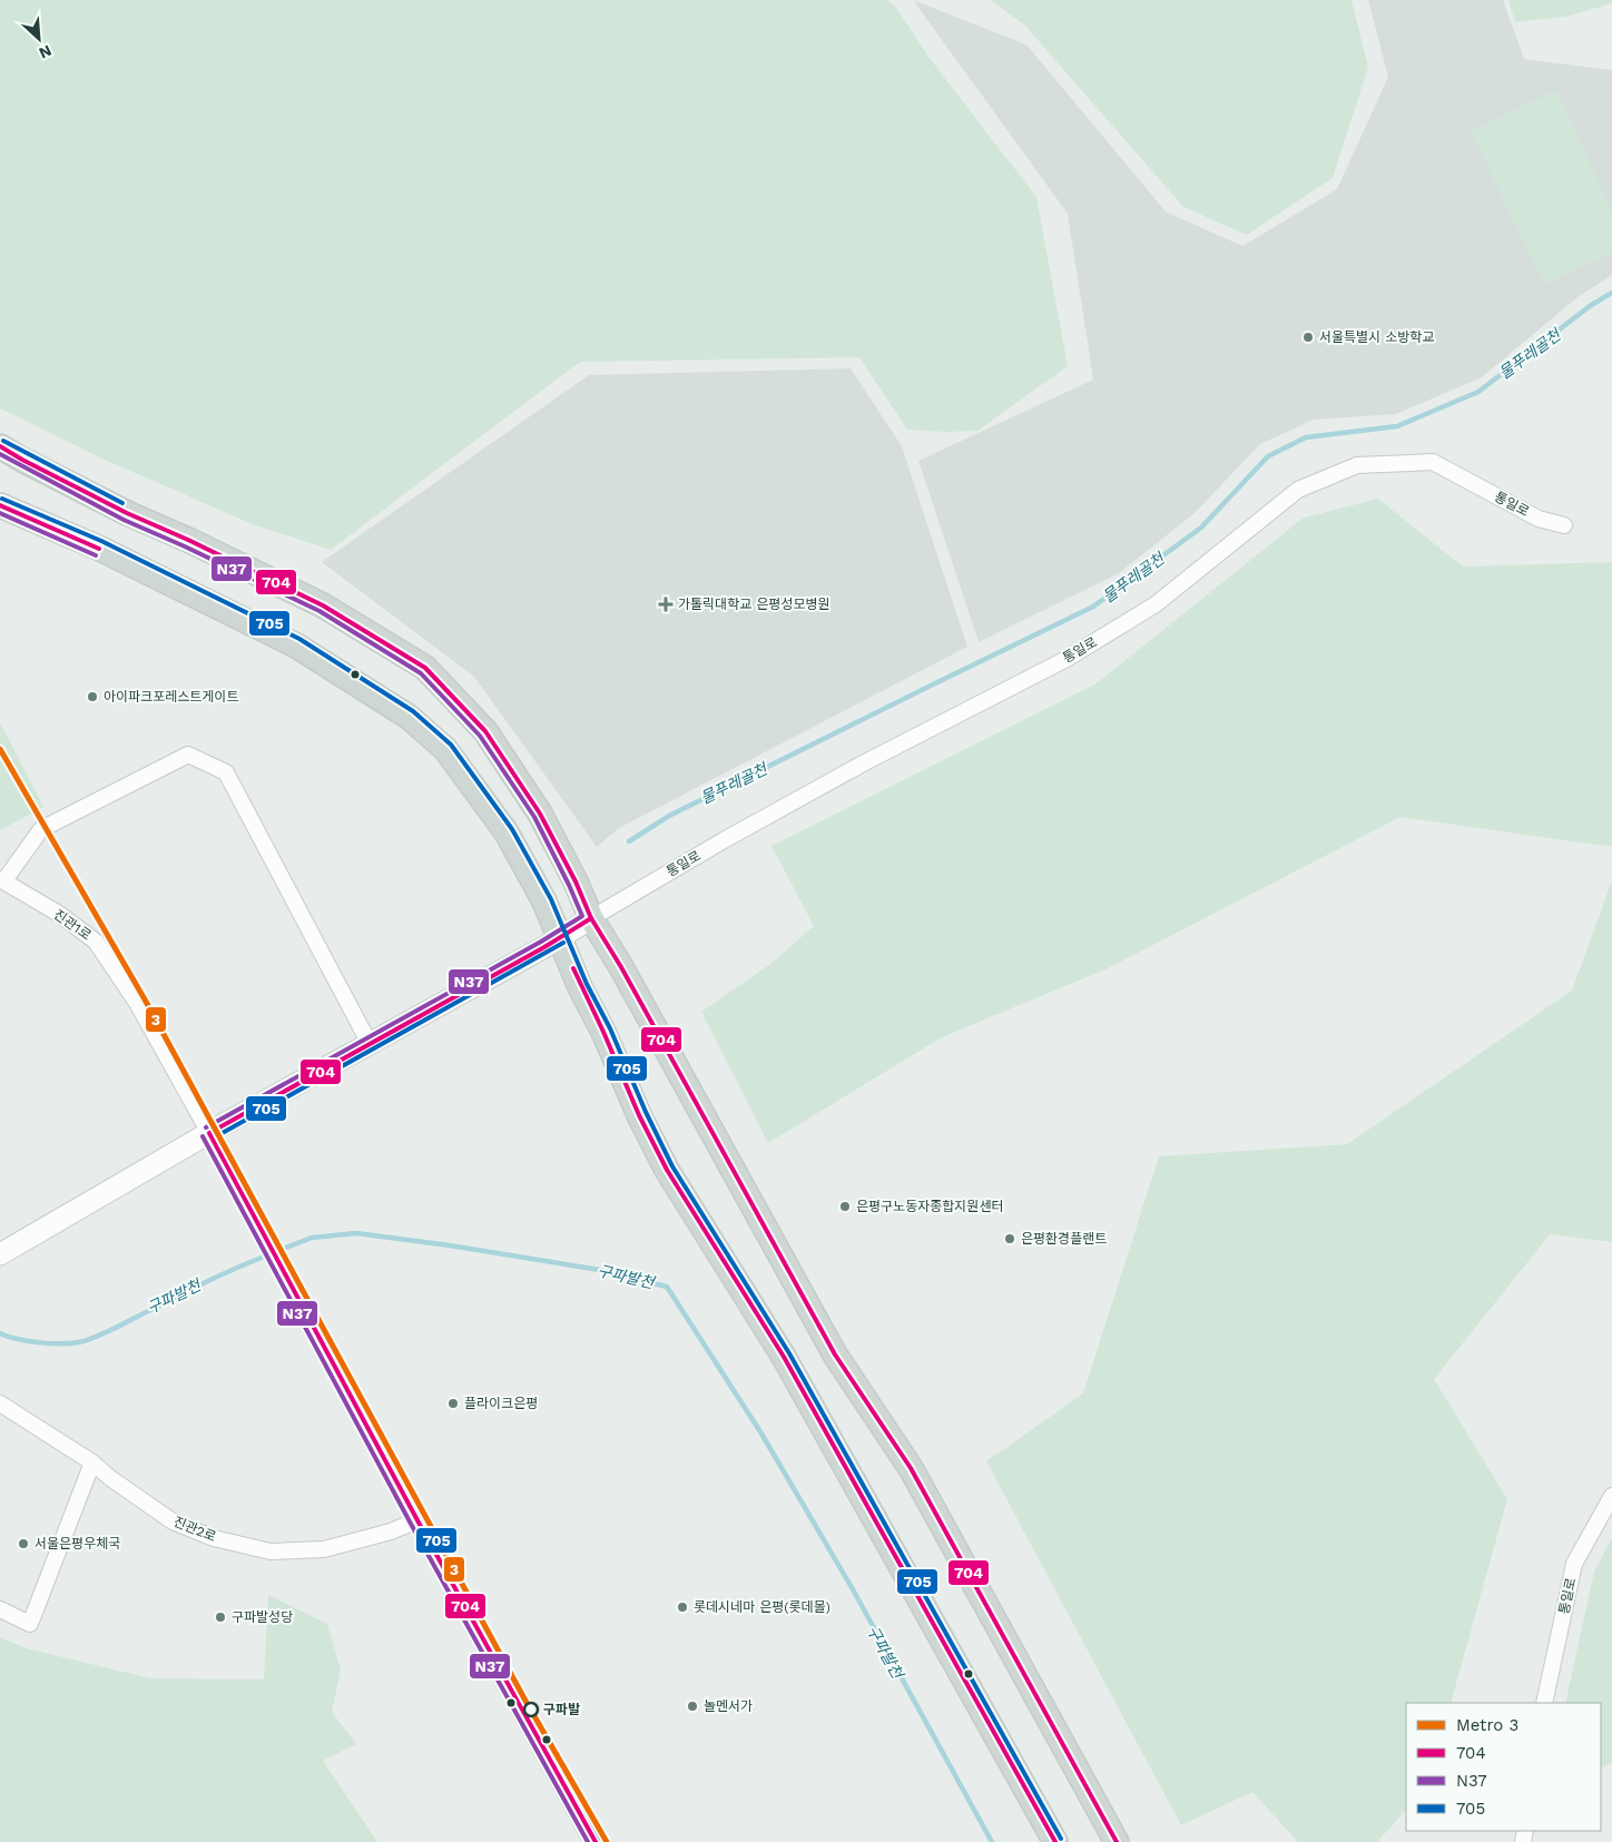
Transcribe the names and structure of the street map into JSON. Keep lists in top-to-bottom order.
{
  "streets": {
    "street": ["통일로", "진관1로", "진관2로"]
  },
  "water": ["물푸레골천", "구파발천"],
  "places": {
    "other": [
      "서울특별시 소방학교",
      "아이파크포레스트게이트",
      "은평구노동자종합지원센터",
      "은평환경플랜트",
      "플라이크은평",
      "서울은평우체국",
      "롯데시네마 은평(롯데몰)",
      "구파발성당",
      "놀멘서가",
      "구파발"
    ],
    "health": ["가톨릭대학교 은평성모병원"]
  },
  "lines": [
    "transit line 705",
    "transit line 704",
    "transit line N37",
    "metro line 3"
  ],
  "legend": [
    "Metro 3",
    "704",
    "N37",
    "705"
  ],
  "north": "bottom right"
}
